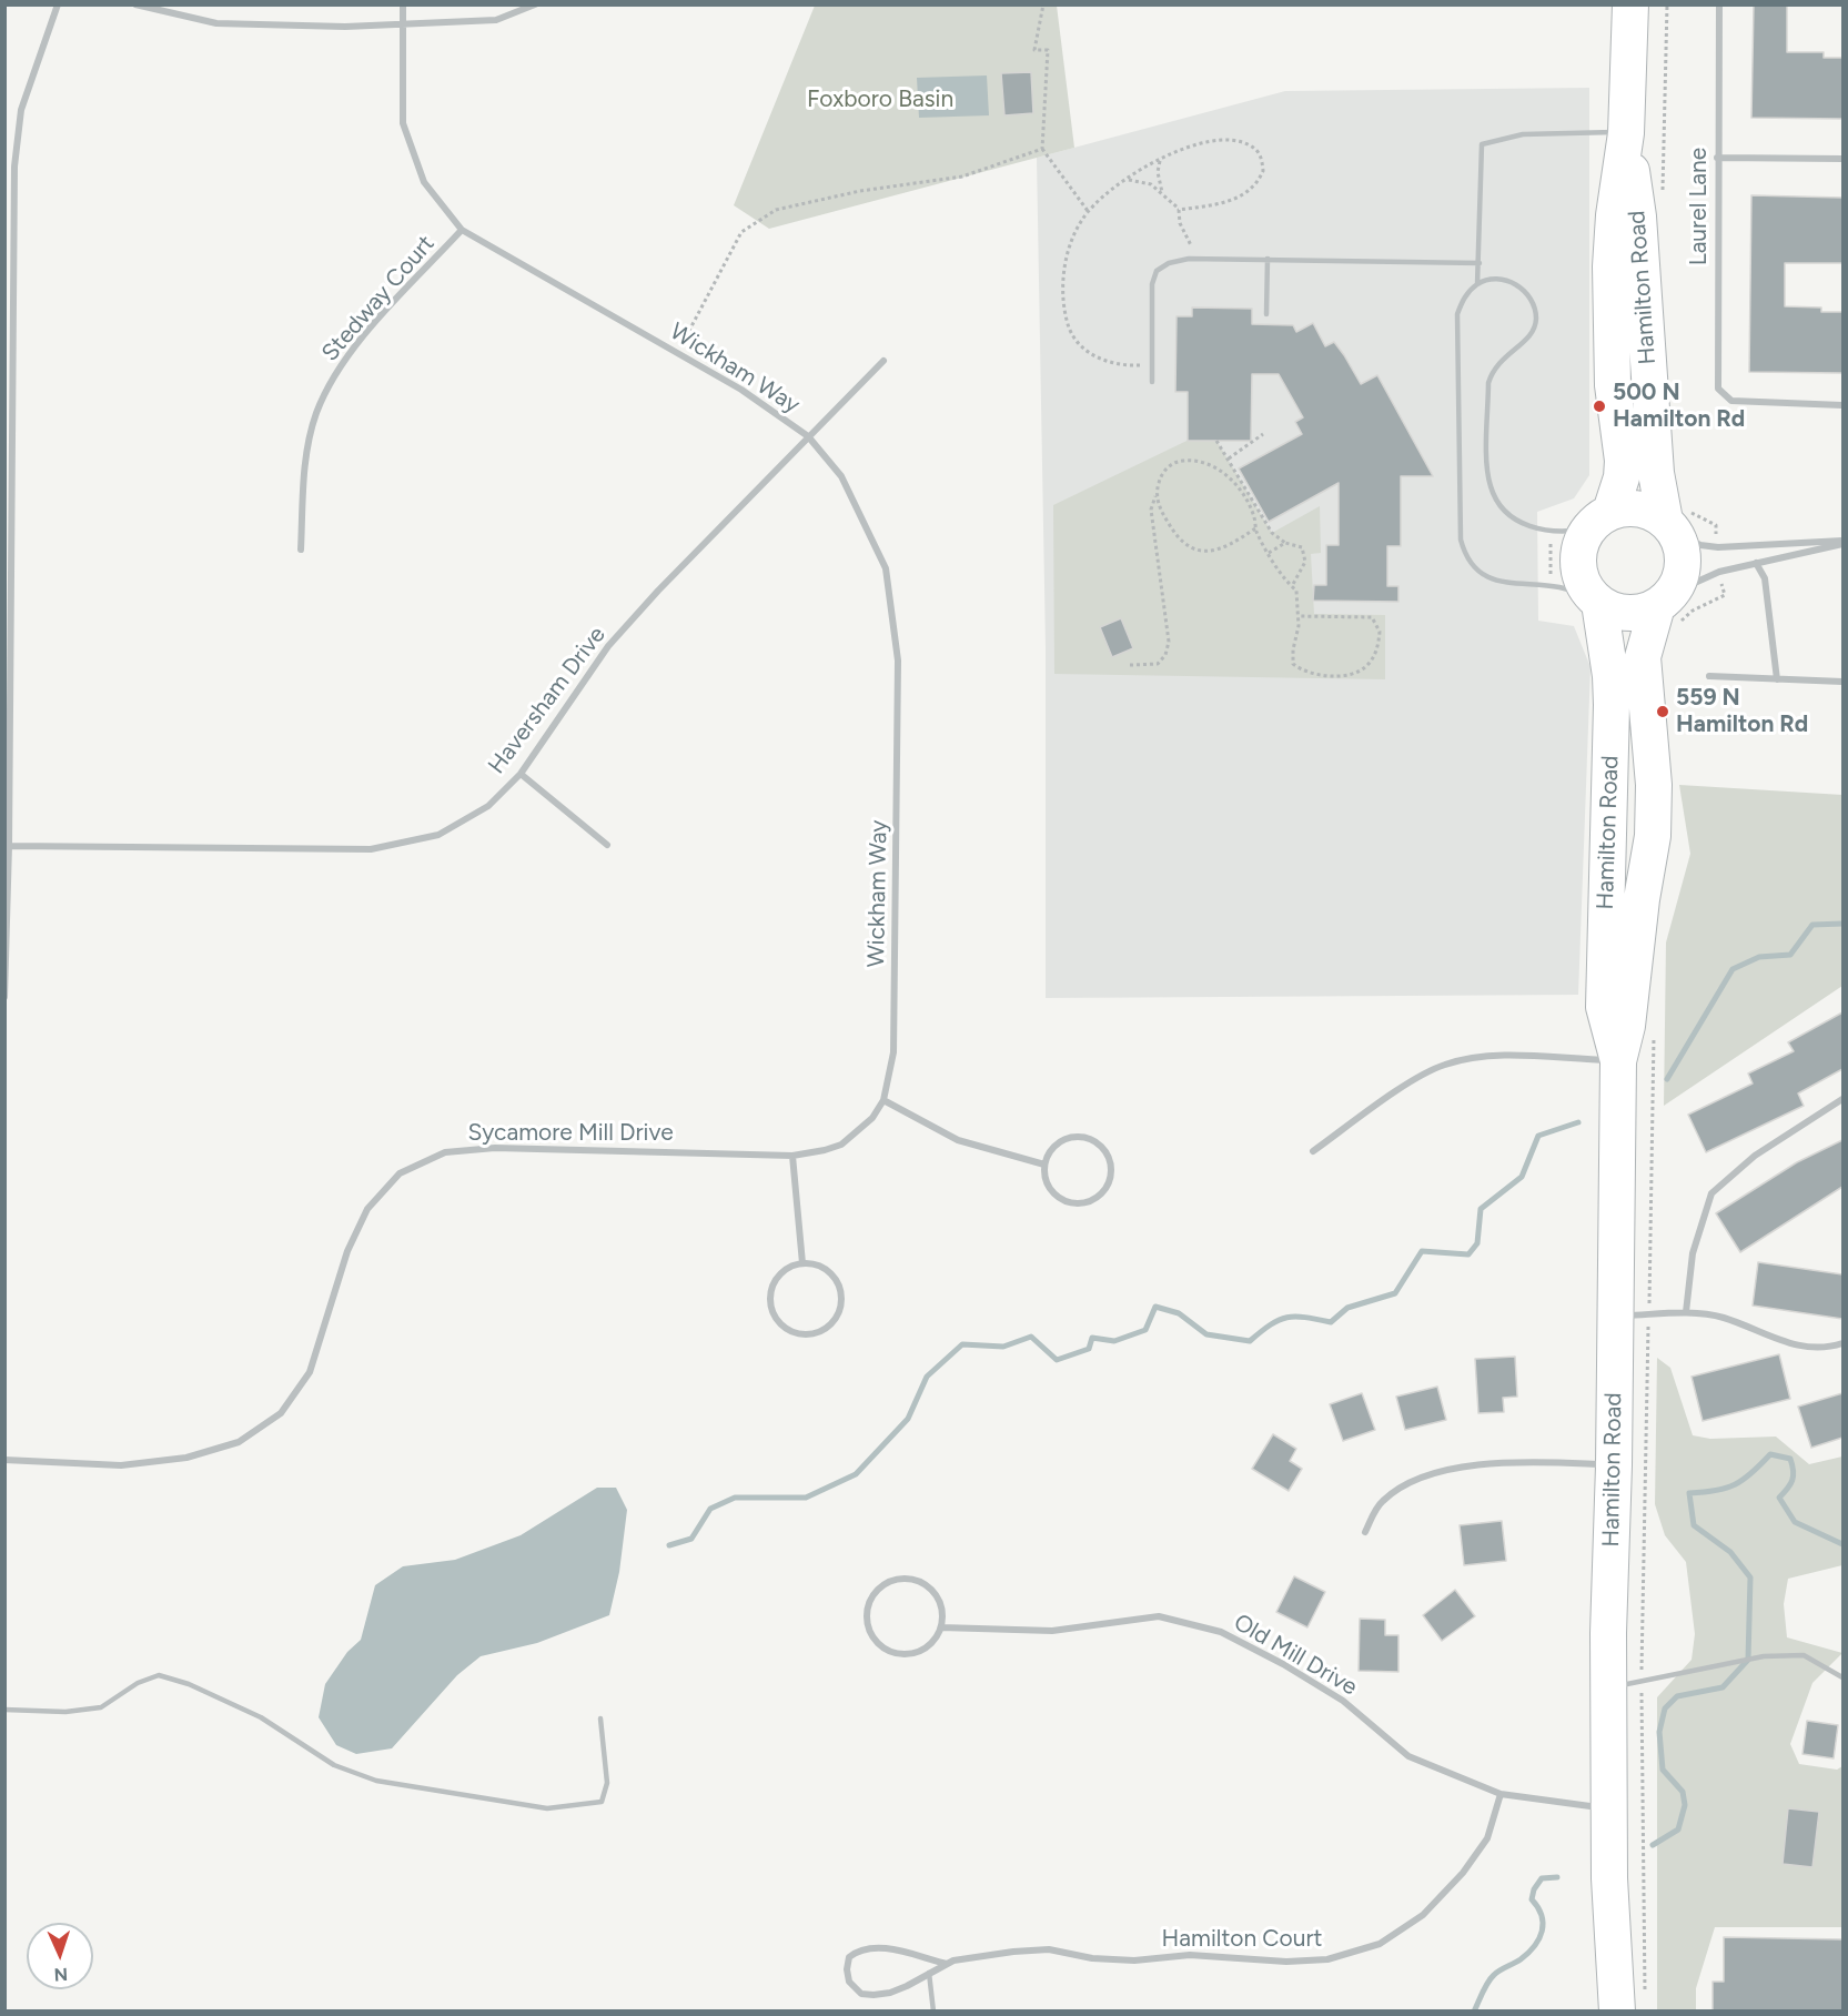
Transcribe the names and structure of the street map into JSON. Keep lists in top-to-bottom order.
{
  "streets": {
    "main road": ["Hamilton Road"],
    "street": [
      "Laurel Lane",
      "Stedway Court",
      "Wickham Way",
      "Haversham Drive",
      "Sycamore Mill Drive",
      "Old Mill Drive",
      "Hamilton Court"
    ]
  },
  "crossings": [
    ["Hamilton Road", "Old Mill Drive"],
    ["Stedway Court", "Wickham Way"],
    ["Wickham Way", "Haversham Drive"],
    ["Wickham Way", "Sycamore Mill Drive"],
    ["Old Mill Drive", "Hamilton Court"]
  ],
  "parks": ["Foxboro Basin"],
  "places": ["500 N Hamilton Rd", "559 N Hamilton Rd"],
  "north": "bottom"
}
